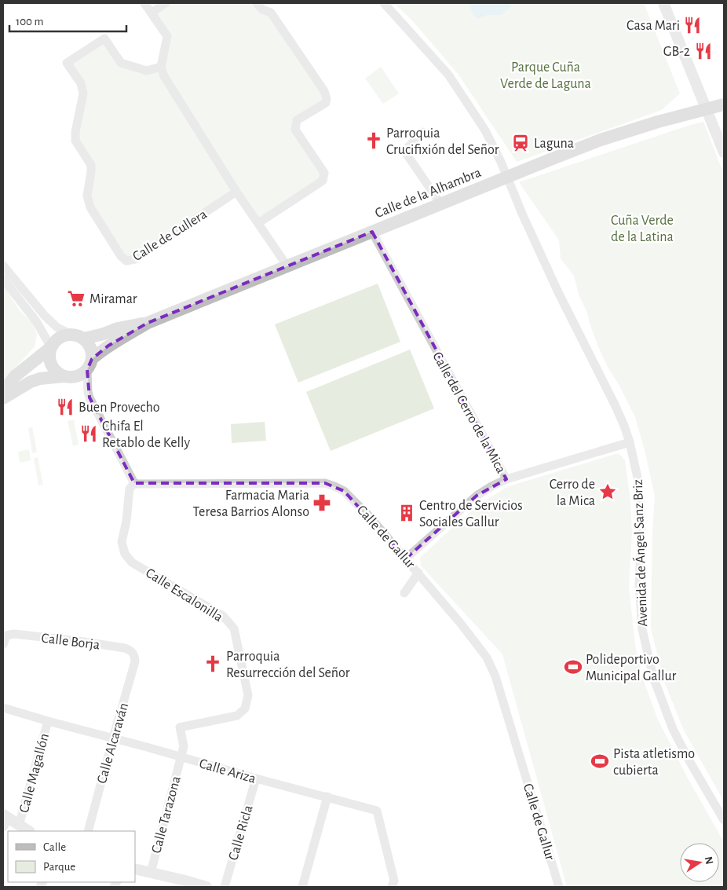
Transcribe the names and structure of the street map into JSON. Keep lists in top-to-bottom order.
{
  "streets": {
    "main road": ["Calle de la Alhambra"],
    "street": [
      "Calle de Cullera",
      "Calle del Cerro de la Mica",
      "Calle de Gallur",
      "Avenida de Ángel Sanz Briz",
      "Calle Escalonilla",
      "Calle Borja",
      "Calle Alcaraván",
      "Calle Ariza",
      "Calle Magallón",
      "Calle Tarazona",
      "Calle Ricla"
    ]
  },
  "crossings": [
    ["Calle de la Alhambra", "Calle del Cerro de la Mica"],
    ["Calle de la Alhambra", "Avenida de Ángel Sanz Briz"],
    ["Calle del Cerro de la Mica", "Calle de Gallur"],
    ["Calle de Gallur", "Calle Escalonilla"],
    ["Calle Escalonilla", "Calle Ariza"],
    ["Calle Escalonilla", "Calle Tarazona"],
    ["Calle Borja", "Calle Alcaraván"],
    ["Calle Alcaraván", "Calle Ariza"],
    ["Calle Ariza", "Calle Magallón"],
    ["Calle Ariza", "Calle Tarazona"],
    ["Calle Ariza", "Calle Ricla"]
  ],
  "parks": ["Parque Cuña Verde de Laguna", "Cuña Verde de la Latina"],
  "places": {
    "restaurant": [
      "Casa Mari",
      "GB-2",
      "Buen Provecho",
      "Chifa El Retablo de Kelly"
    ],
    "church": ["Parroquia Crucifixión del Señor", "Parroquia Resurrección del Señor"],
    "station": ["Laguna"],
    "supermarket": ["Miramar"],
    "place": ["Cerro de la Mica"],
    "pharmacy": ["Farmacia Maria Teresa Barrios Alonso"],
    "building": ["Centro de Servicios Sociales Gallur"],
    "sports": ["Polideportivo Municipal Gallur", "Pista atletismo cubierta"]
  },
  "legend": ["Calle", "Parque"],
  "scale_bar": "100 m",
  "north": "right"
}
